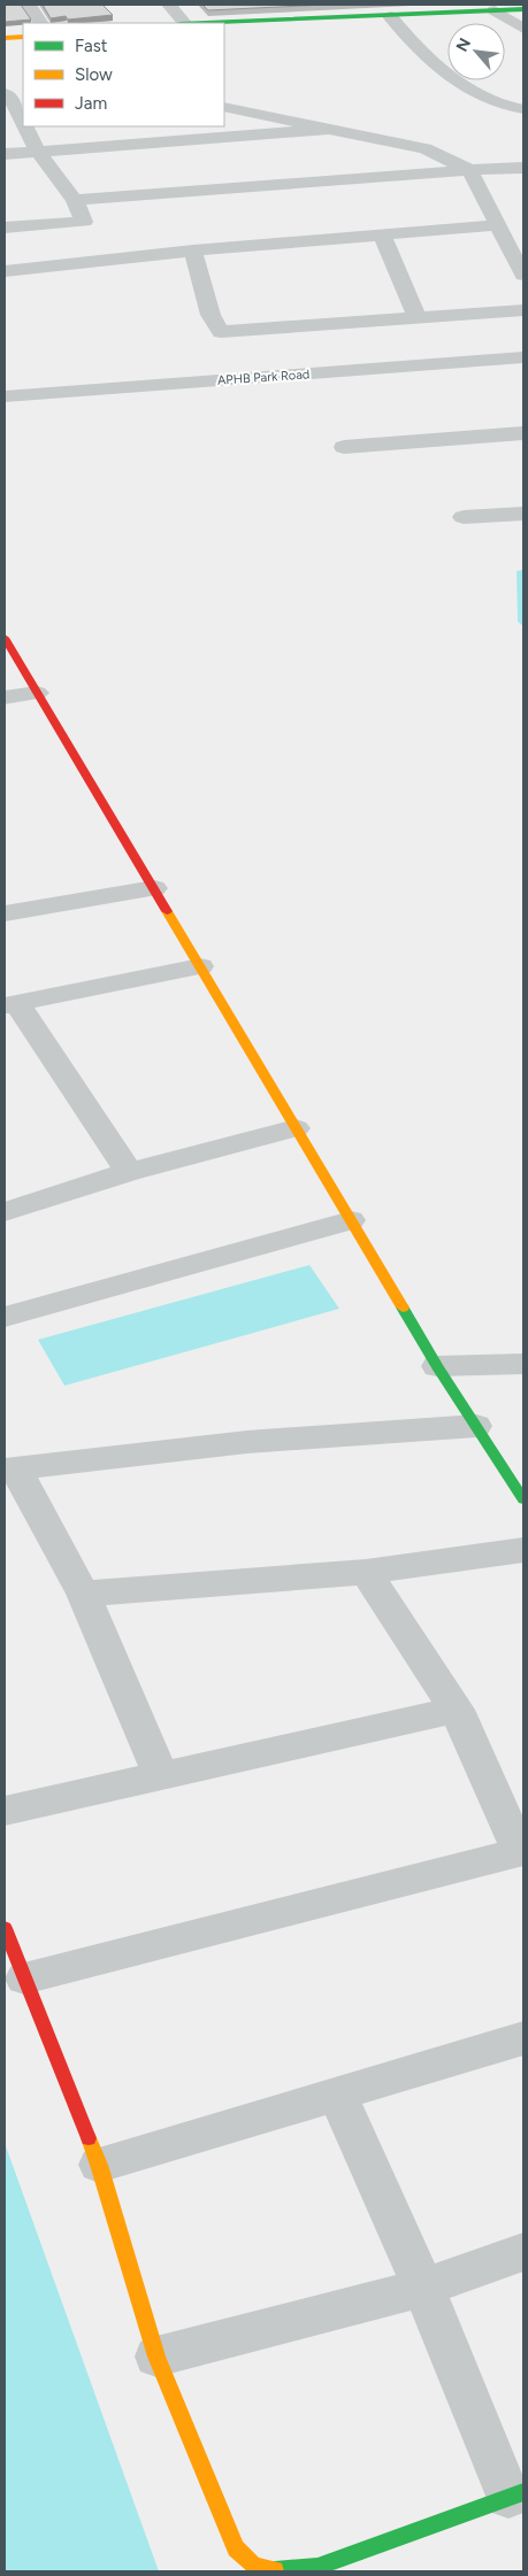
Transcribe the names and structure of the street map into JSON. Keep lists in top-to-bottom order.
{
  "streets": {
    "street": ["APHB Park Road"]
  },
  "legend": ["Fast", "Slow", "Jam"],
  "north": "top left"
}
